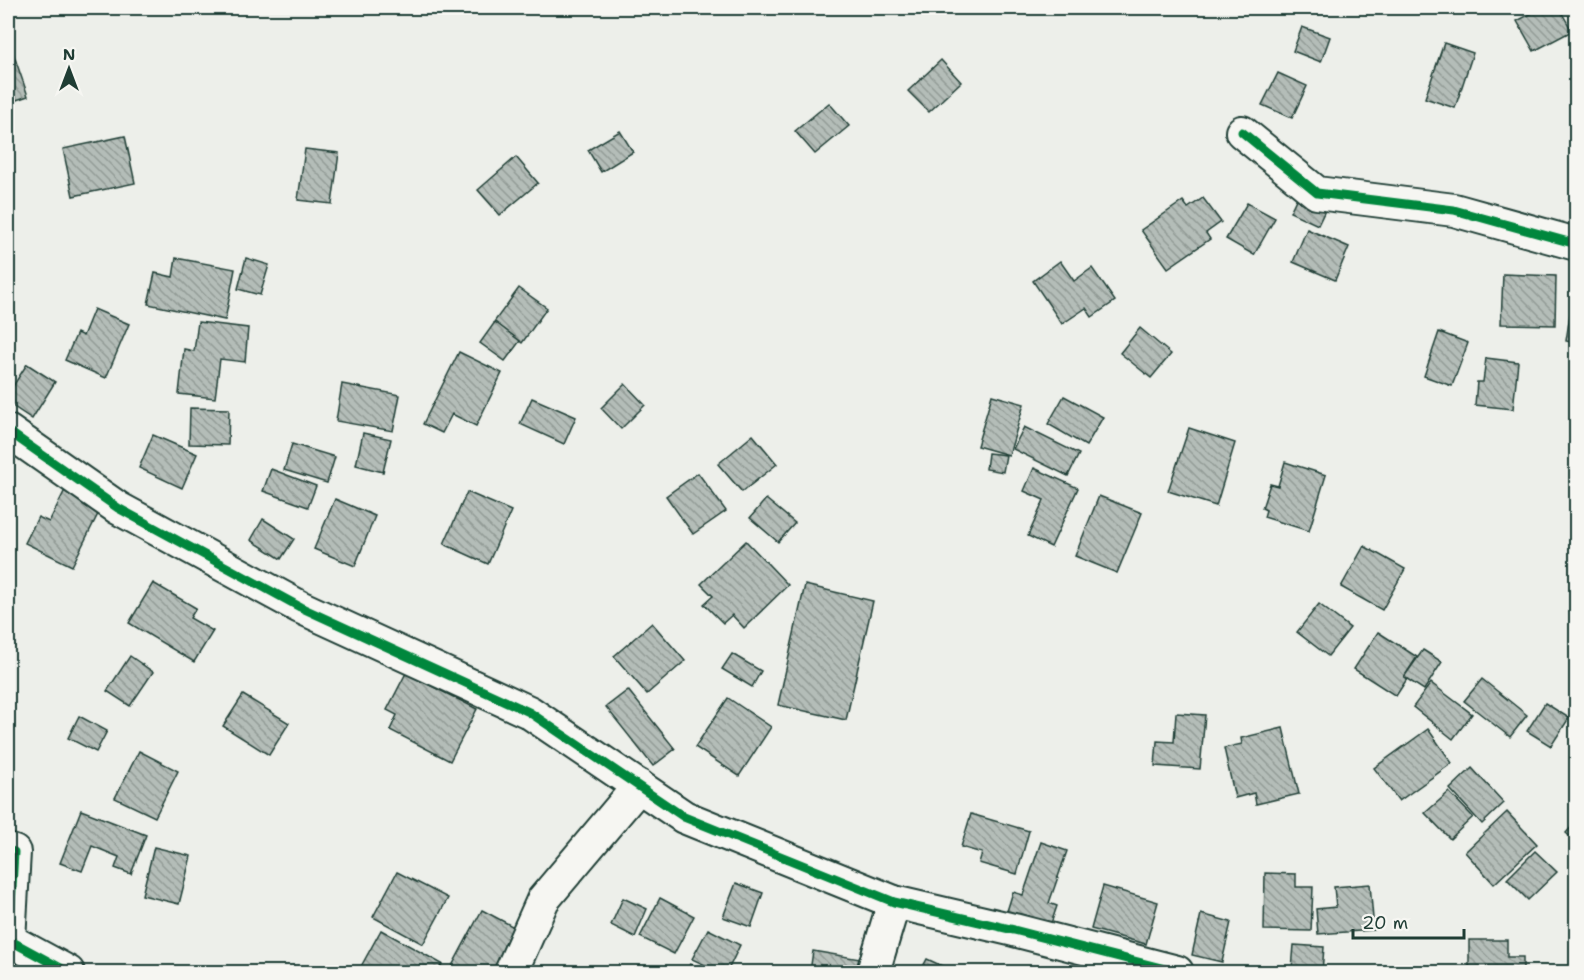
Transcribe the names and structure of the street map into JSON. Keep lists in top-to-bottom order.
{
  "scale_bar": "20 m",
  "north": "top"
}
